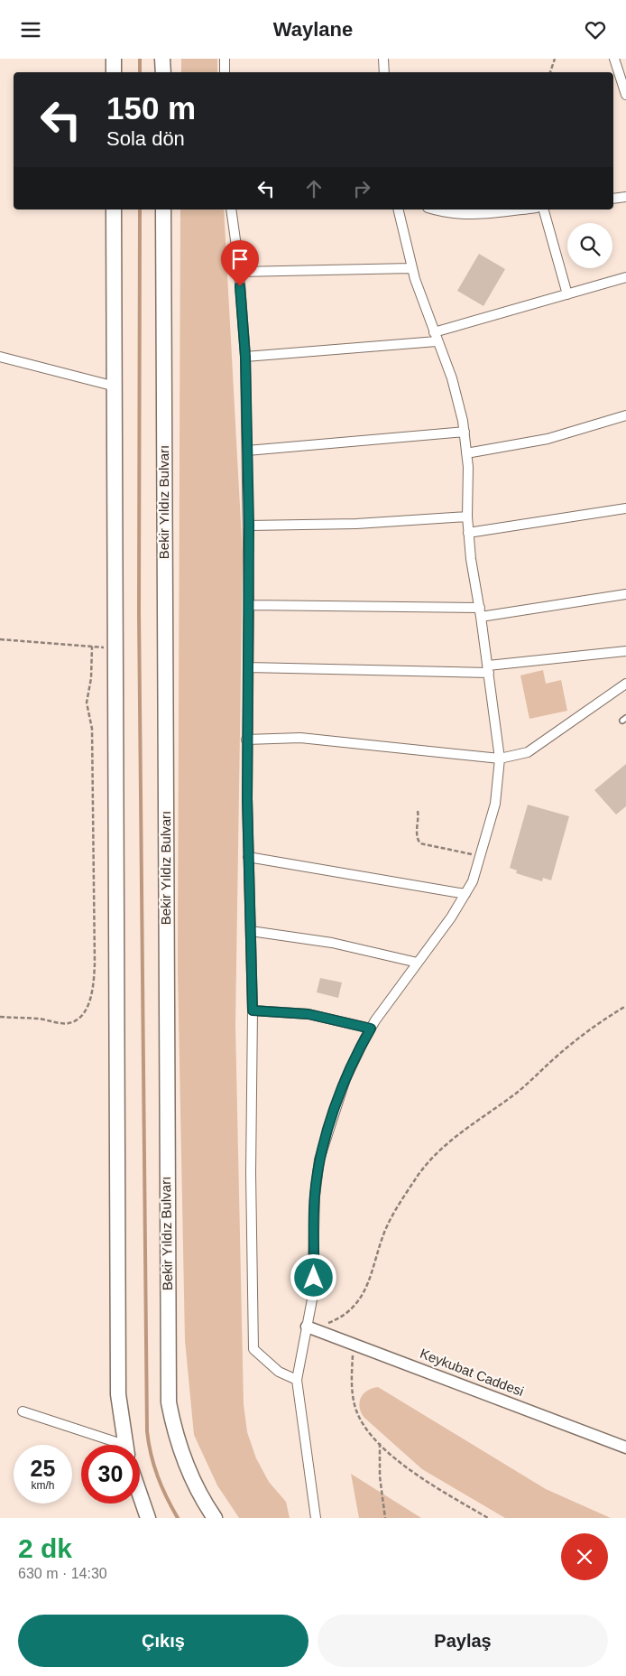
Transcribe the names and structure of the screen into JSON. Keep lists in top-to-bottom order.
{
  "streets": {
    "main road": ["Bekir Yıldız Bulvarı"],
    "street": ["Keykubat Caddesi"]
  },
  "page": {
    "header": "Waylane",
    "turn": ["150 m", "Sola dön"],
    "speed": "25 km/h",
    "limit": "30",
    "heading": ["2 dk", "630 m · 14:30"],
    "buttons": ["Çıkış", "Paylaş"]
  }
}
